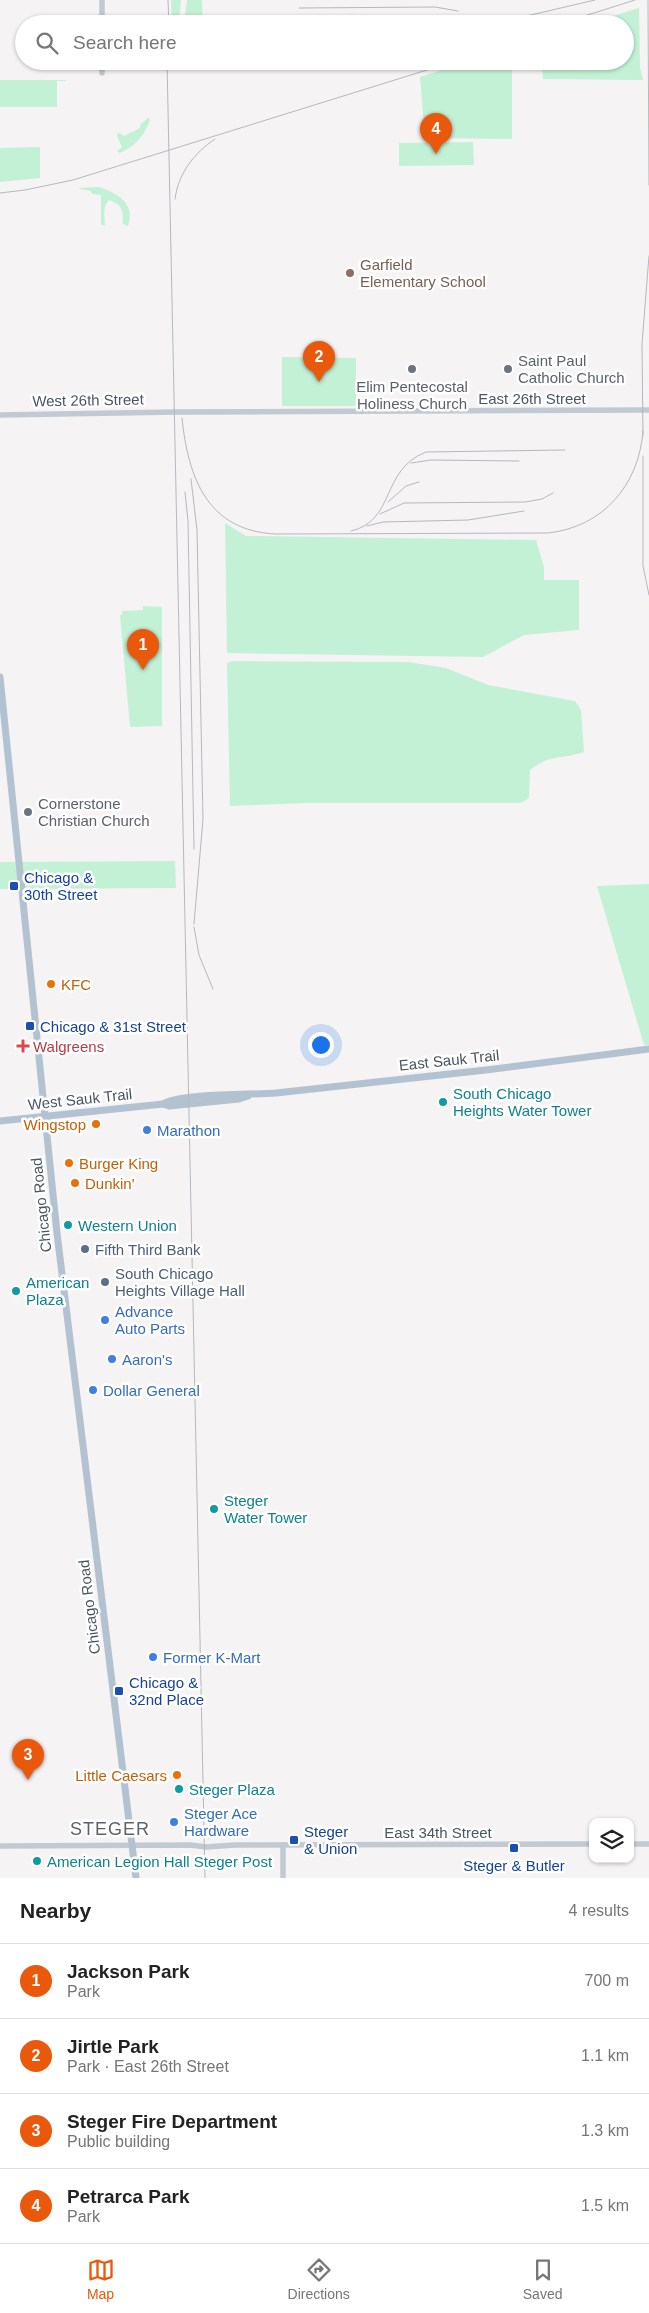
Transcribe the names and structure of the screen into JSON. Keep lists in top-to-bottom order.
{
  "streets": {
    "main road": ["East Sauk Trail", "West Sauk Trail", "Chicago Road"],
    "street": ["East 26th Street", "West 26th Street", "East 34th Street"]
  },
  "crossings": [
    ["East 26th Street", "West 26th Street"],
    ["East Sauk Trail", "West Sauk Trail"],
    ["West Sauk Trail", "Chicago Road"],
    ["Chicago Road", "East 34th Street"]
  ],
  "districts": ["STEGER"],
  "places": {
    "other": [
      "Garfield Elementary School",
      "Elim Pentecostal Holiness Church",
      "Saint Paul Catholic Church",
      "Cornerstone Christian Church",
      "KFC",
      "South Chicago Heights Water Tower",
      "Wingstop",
      "Marathon",
      "Burger King",
      "Dunkin'",
      "Western Union",
      "Fifth Third Bank",
      "South Chicago Heights Village Hall",
      "American Plaza",
      "Advance Auto Parts",
      "Aaron's",
      "Dollar General",
      "Steger Water Tower",
      "Former K-Mart",
      "Little Caesars",
      "Steger Plaza",
      "Steger Ace Hardware",
      "American Legion Hall Steger Post"
    ],
    "transit": [
      "Chicago & 30th Street",
      "Chicago & 31st Street",
      "Chicago & 32nd Place",
      "Steger & Union",
      "Steger & Butler"
    ],
    "health": ["Walgreens"]
  },
  "page": {
    "search": "Search here",
    "pins": [
      "4",
      "2",
      "1",
      "3"
    ],
    "heading": ["Nearby", "4 results"],
    "list": [
      {
        "mark": "1",
        "name": "Jackson Park",
        "note": "Park",
        "value": "700 m"
      },
      {
        "mark": "2",
        "name": "Jirtle Park",
        "note": "Park · East 26th Street",
        "value": "1.1 km"
      },
      {
        "mark": "3",
        "name": "Steger Fire Department",
        "note": "Public building",
        "value": "1.3 km"
      },
      {
        "mark": "4",
        "name": "Petrarca Park",
        "note": "Park",
        "value": "1.5 km"
      }
    ],
    "nav": ["Map", "Directions", "Saved"]
  }
}
